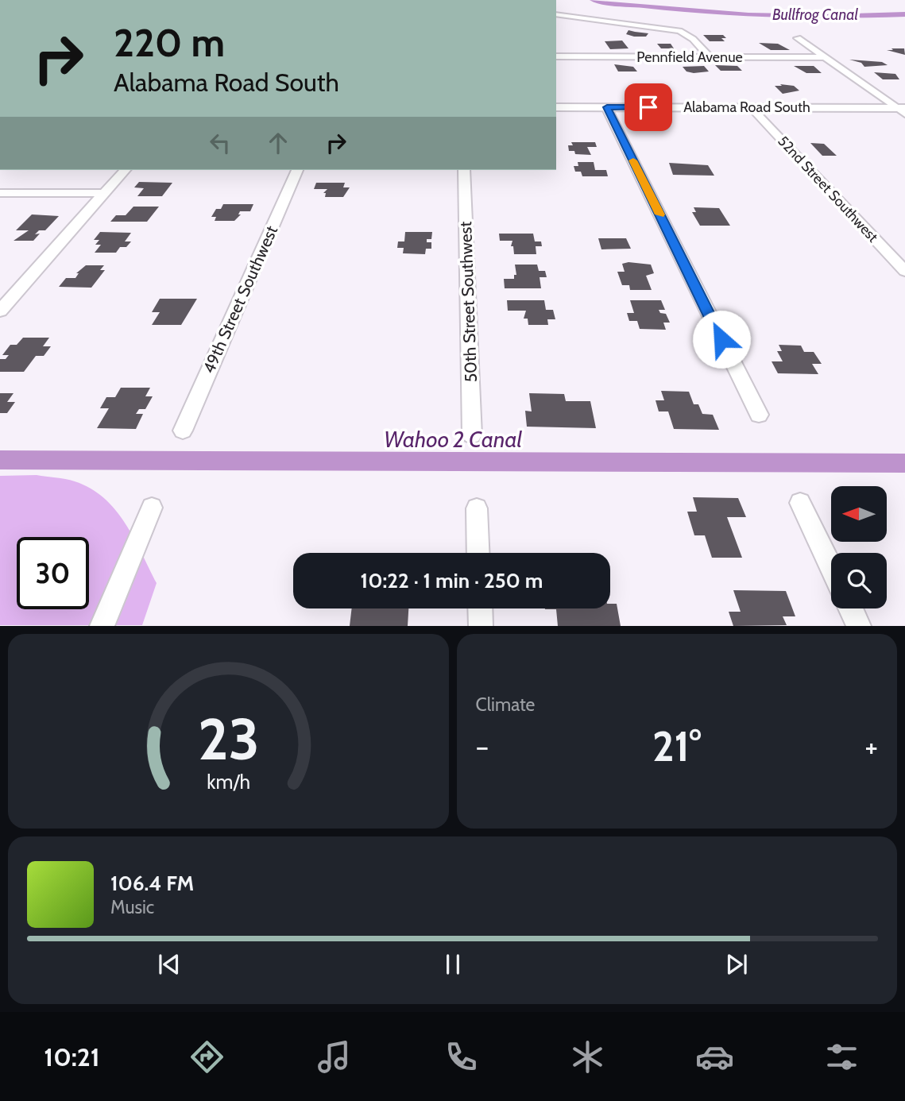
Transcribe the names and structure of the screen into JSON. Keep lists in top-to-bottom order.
{
  "streets": {
    "street": [
      "Pennfield Avenue",
      "Alabama Road South",
      "52nd Street Southwest",
      "49th Street Southwest",
      "50th Street Southwest"
    ]
  },
  "crossings": [
    ["Alabama Road South", "52nd Street Southwest"]
  ],
  "water": ["Bullfrog Canal", "Wahoo 2 Canal"],
  "north": "left",
  "page": {
    "turn": ["220 m", "Alabama Road South"],
    "limit": "30",
    "trip": "10:22 · 1 min · 250 m",
    "tile": "Climate",
    "heat": ["−", "21°", "+"],
    "song": ["106.4 FM", "Music"],
    "tabs": "10:21",
    "gauge": ["23", "km/h"]
  }
}
